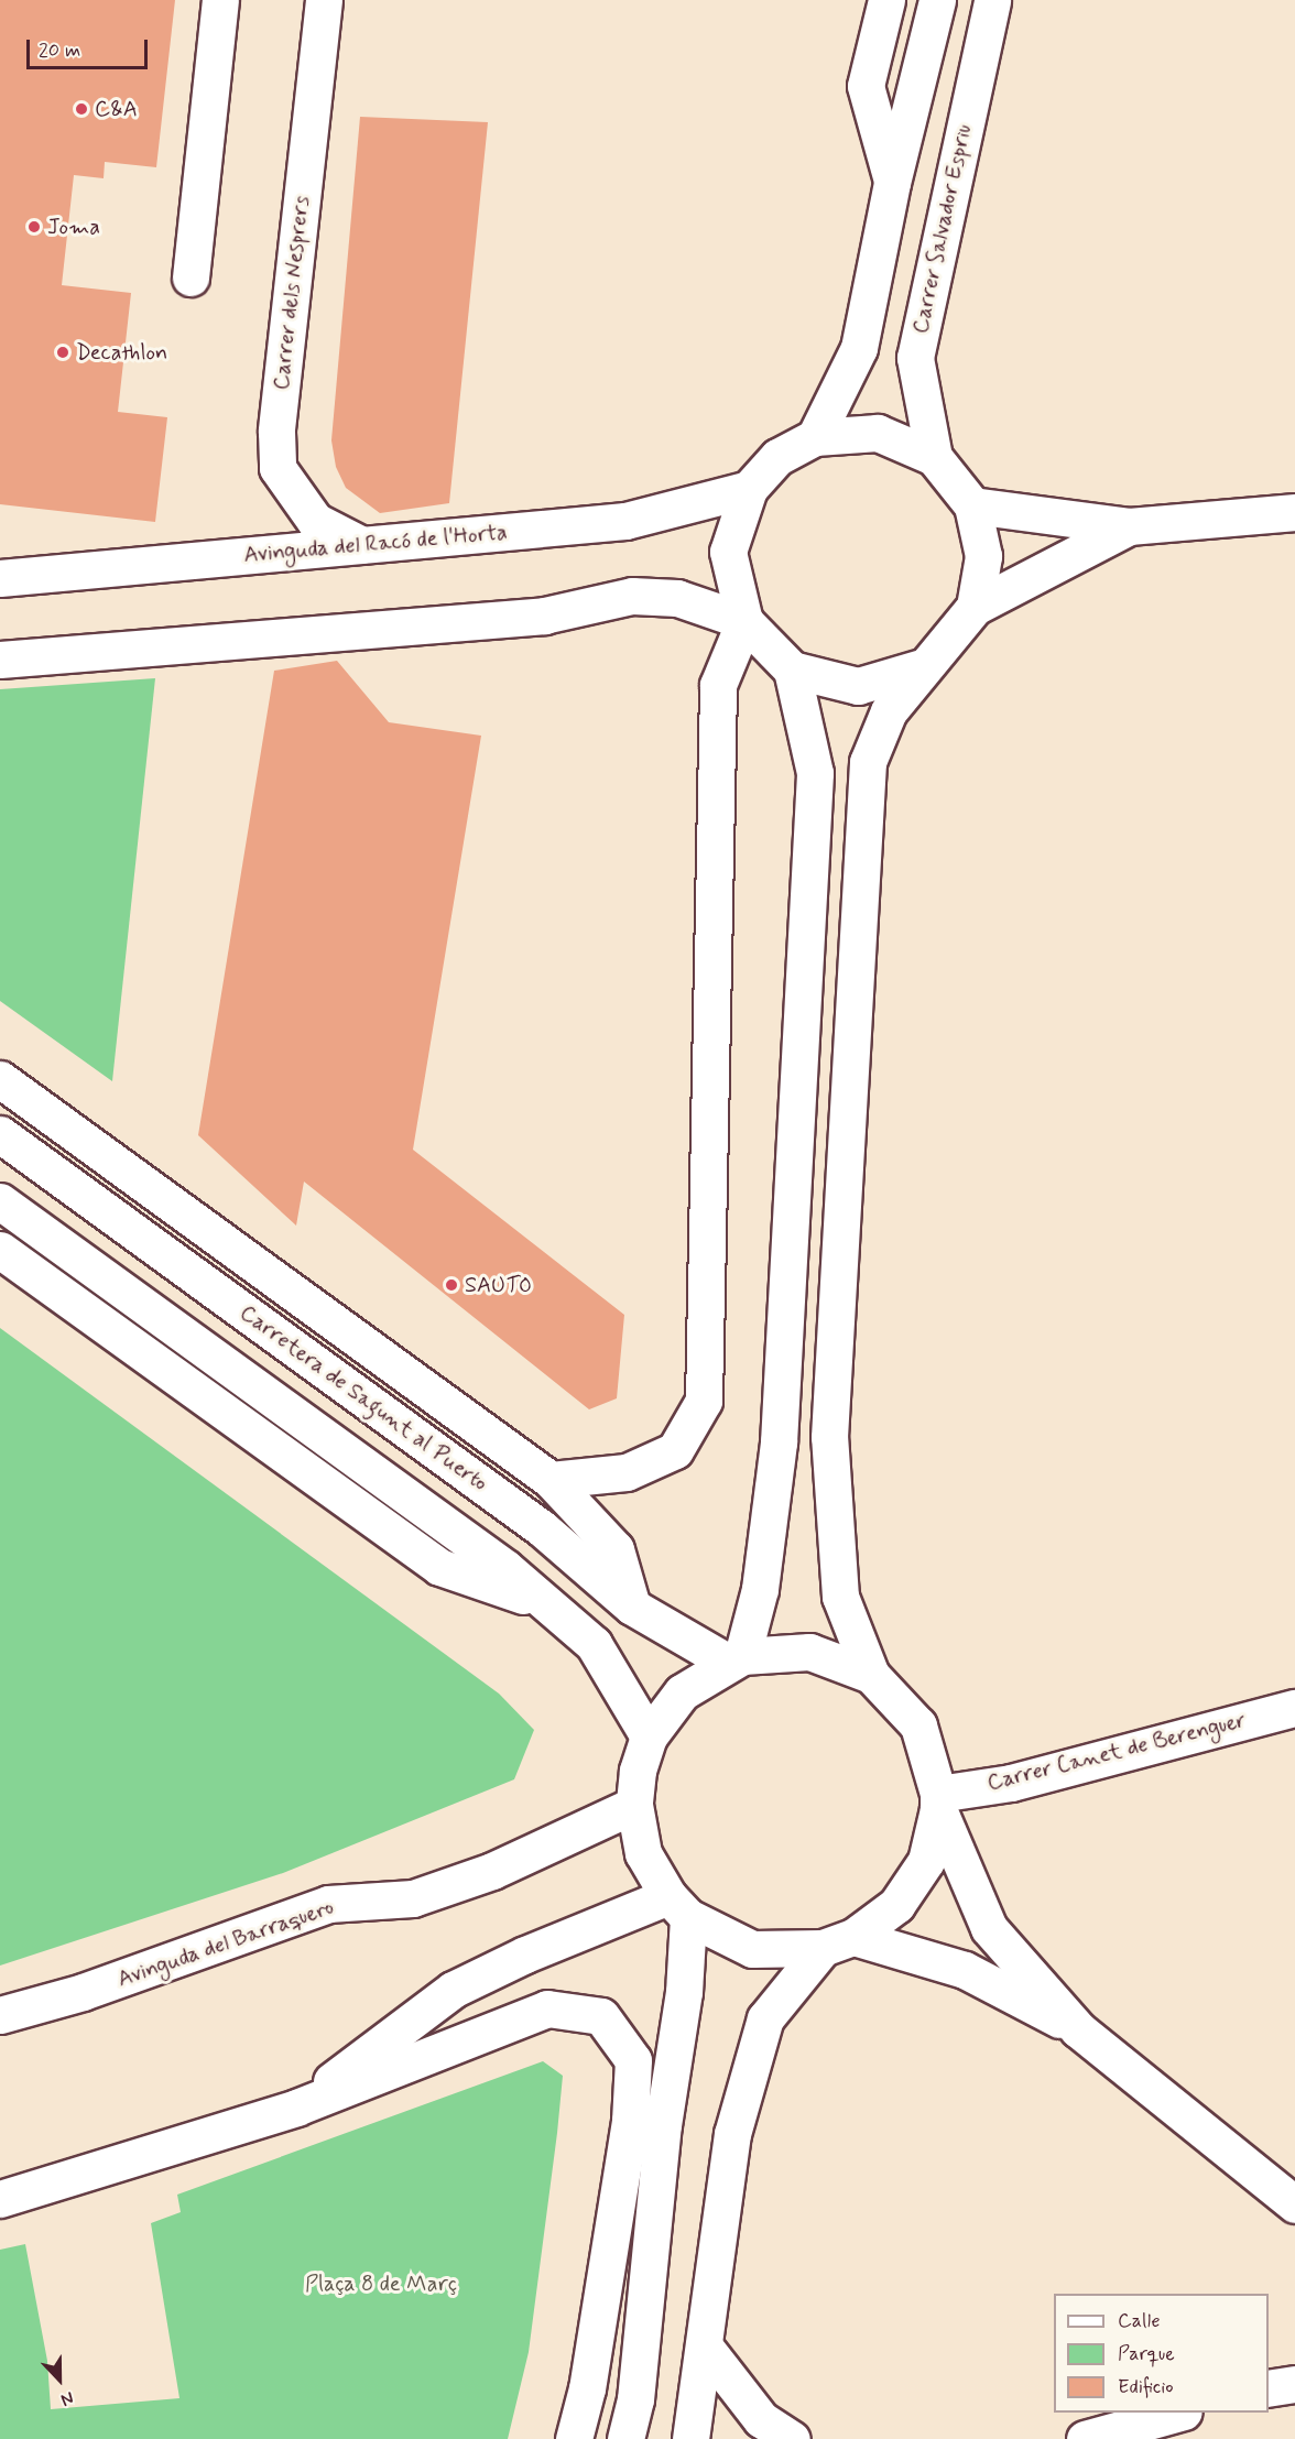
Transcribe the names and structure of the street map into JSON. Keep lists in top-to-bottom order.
{
  "streets": {
    "street": [
      "Carrer Salvador Espriu",
      "Carrer dels Nesprers",
      "Avinguda del Racó de l'Horta",
      "Carretera de Sagunt al Puerto",
      "Carrer Canet de Berenguer",
      "Avinguda del Barraquero"
    ]
  },
  "crossings": [
    ["Carrer dels Nesprers", "Avinguda del Racó de l'Horta"]
  ],
  "parks": ["Plaça 8 de Març"],
  "places": [
    "C&A",
    "Joma",
    "Decathlon",
    "SAUTO"
  ],
  "legend": ["Calle", "Parque", "Edificio"],
  "scale_bar": "20 m",
  "north": "bottom"
}
